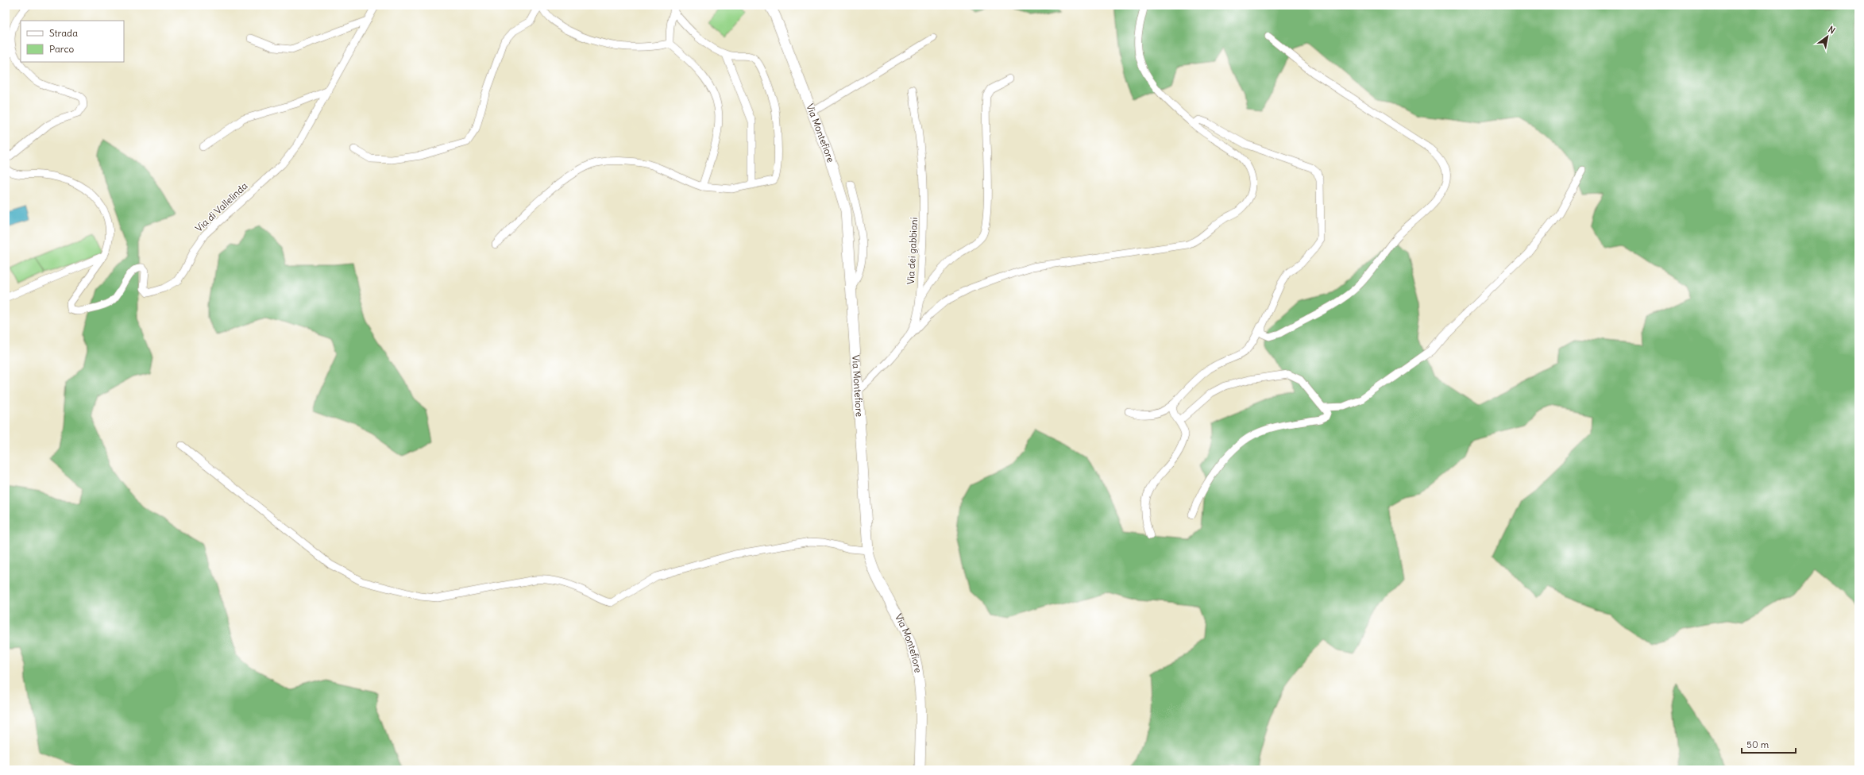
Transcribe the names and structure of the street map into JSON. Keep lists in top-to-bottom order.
{
  "streets": {
    "main road": ["Via Montefiore"],
    "street": ["Via di Vallelinda", "Via dei gabbiani"]
  },
  "crossings": [
    ["Via Montefiore", "Via dei gabbiani"]
  ],
  "legend": ["Strada", "Parco"],
  "scale_bar": "50 m",
  "north": "top right"
}
